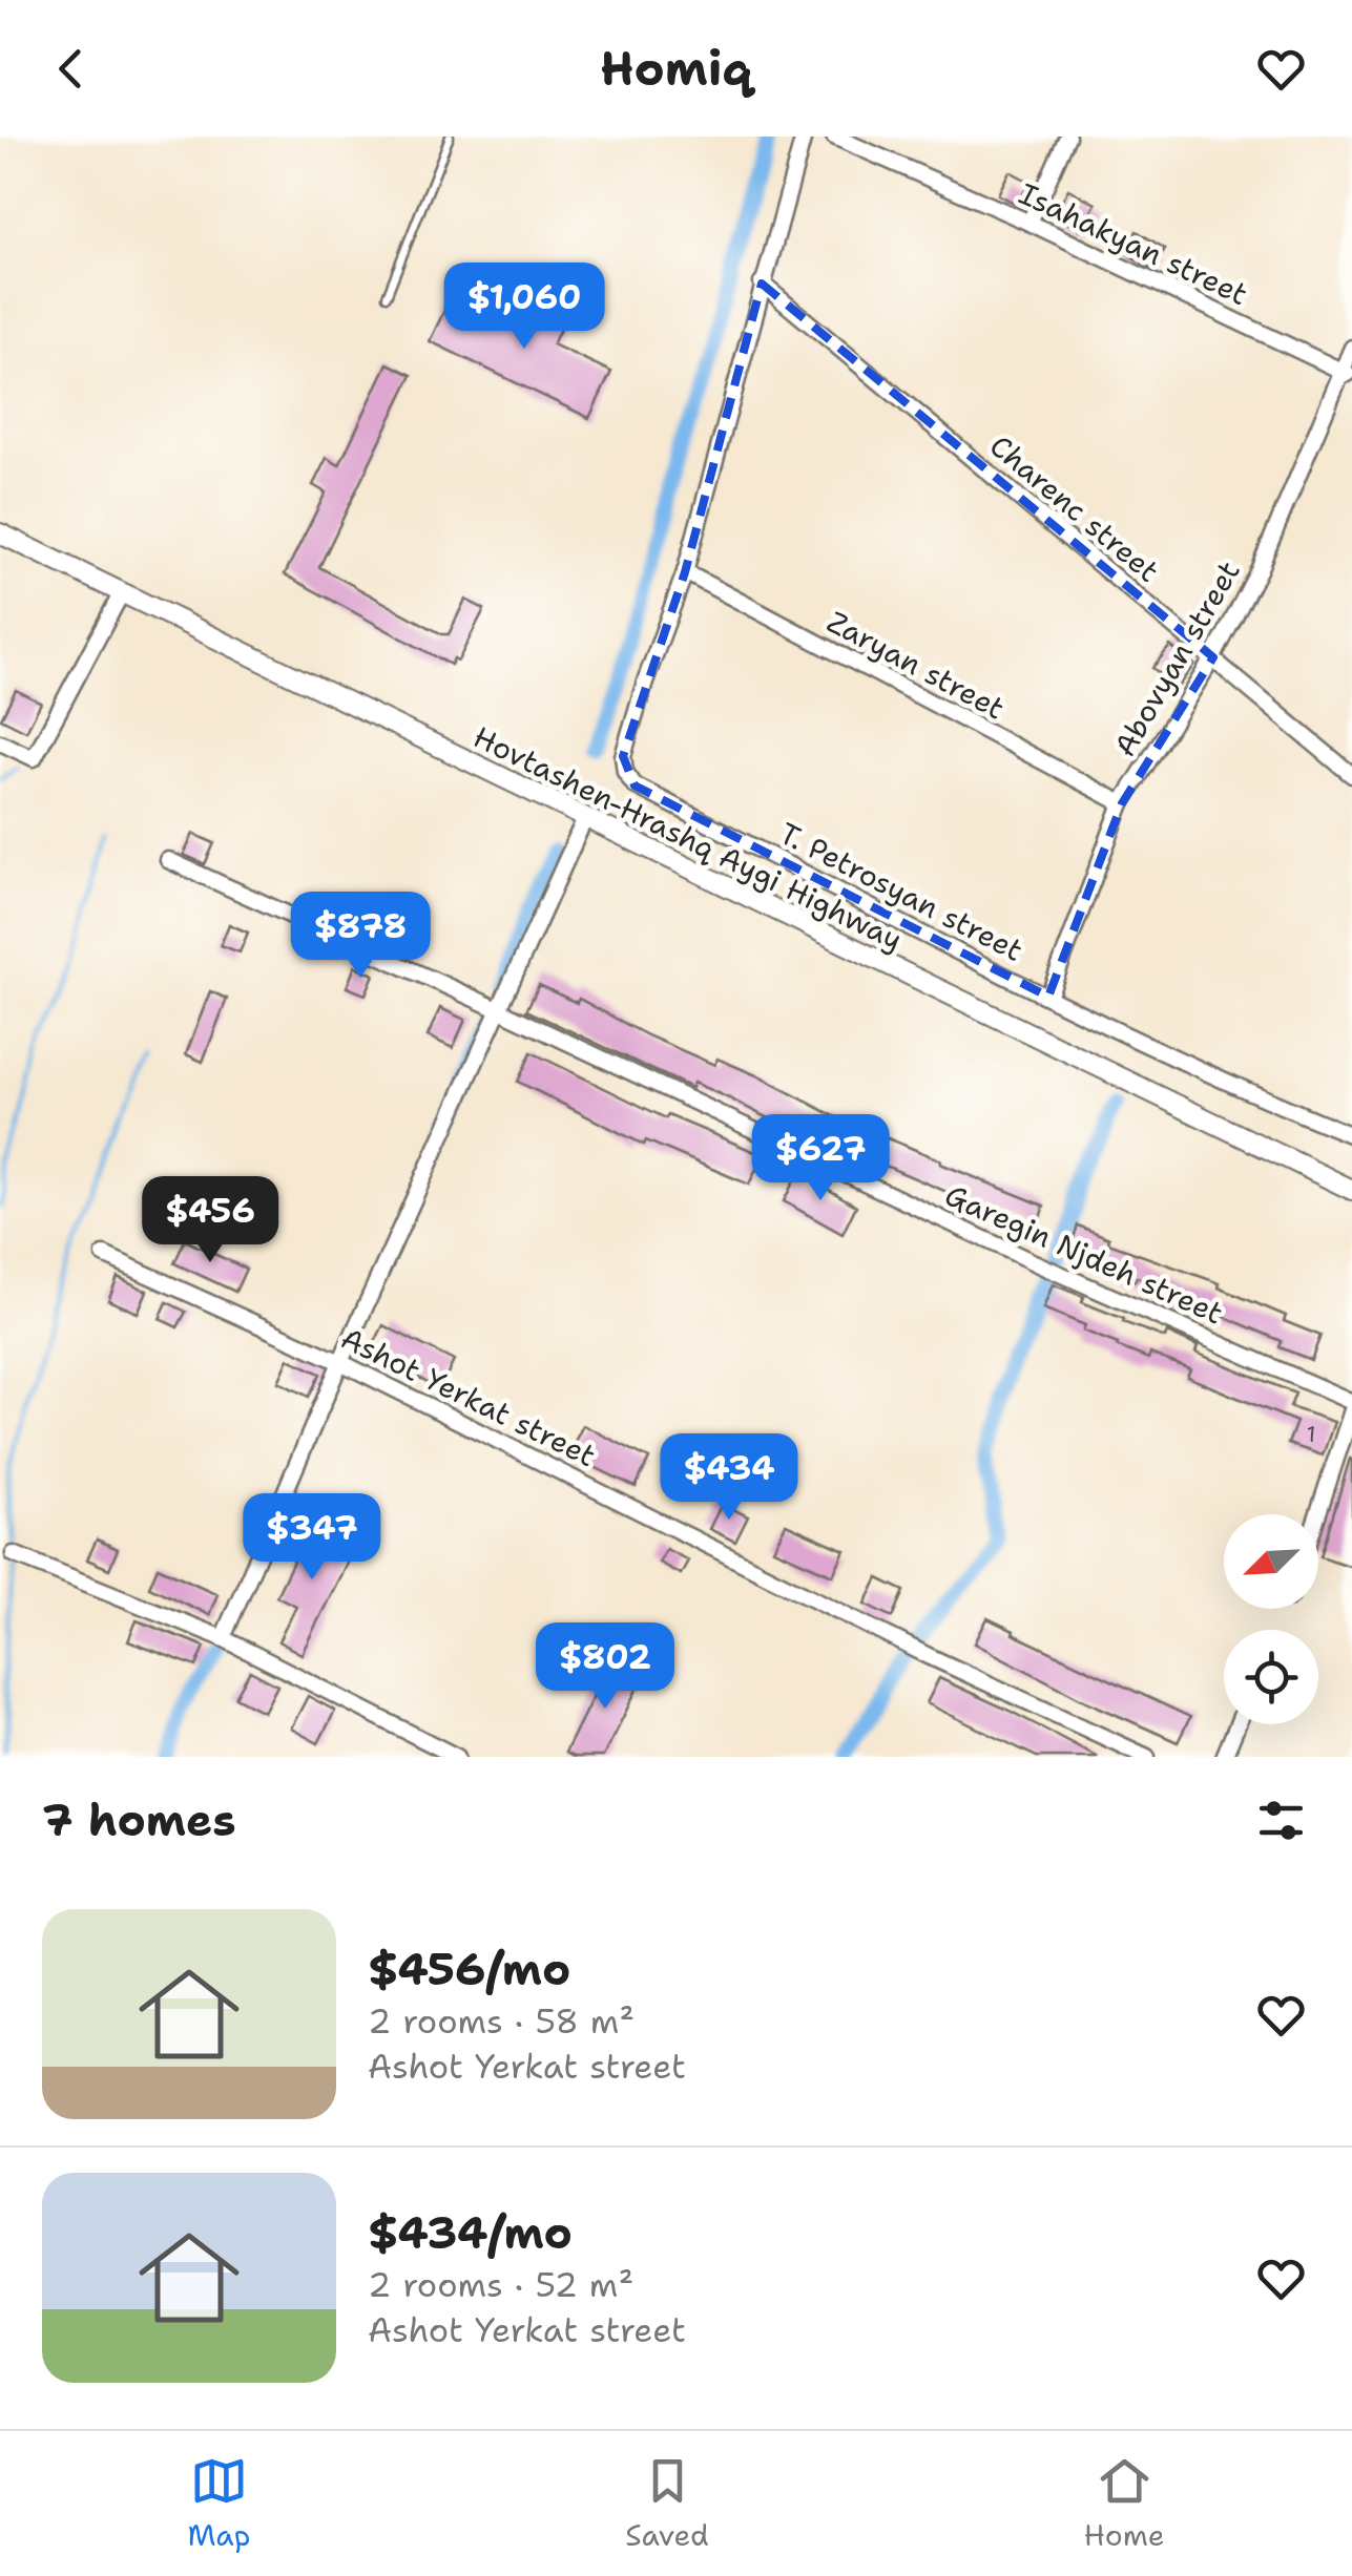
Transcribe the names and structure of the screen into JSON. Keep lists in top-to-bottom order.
{
  "streets": {
    "street": [
      "Isahakyan street",
      "Charenc street",
      "Abovyan street",
      "Zaryan street",
      "Hovtashen-Hrashq Aygi Highway",
      "T. Petrosyan street",
      "Garegin Njdeh street",
      "Ashot Yerkat street"
    ]
  },
  "crossings": [
    ["Isahakyan street", "Abovyan street"],
    ["Charenc street", "Abovyan street"],
    ["Charenc street", "T. Petrosyan street"],
    ["Abovyan street", "Zaryan street"],
    ["Abovyan street", "T. Petrosyan street"],
    ["Zaryan street", "T. Petrosyan street"]
  ],
  "house_numbers": ["1"],
  "north": "bottom left",
  "page": {
    "header": "Homiq",
    "price": [
      "$1,060",
      "$878",
      "$627",
      "$456",
      "$434",
      "$347",
      "$802"
    ],
    "heading": "7 homes",
    "list": [
      {
        "name": "$456/mo",
        "note": "2 rooms · 58 m² · Ashot Yerkat street"
      },
      {
        "name": "$434/mo",
        "note": "2 rooms · 52 m² · Ashot Yerkat street"
      }
    ],
    "tabs": ["Map", "Saved", "Home"]
  }
}
